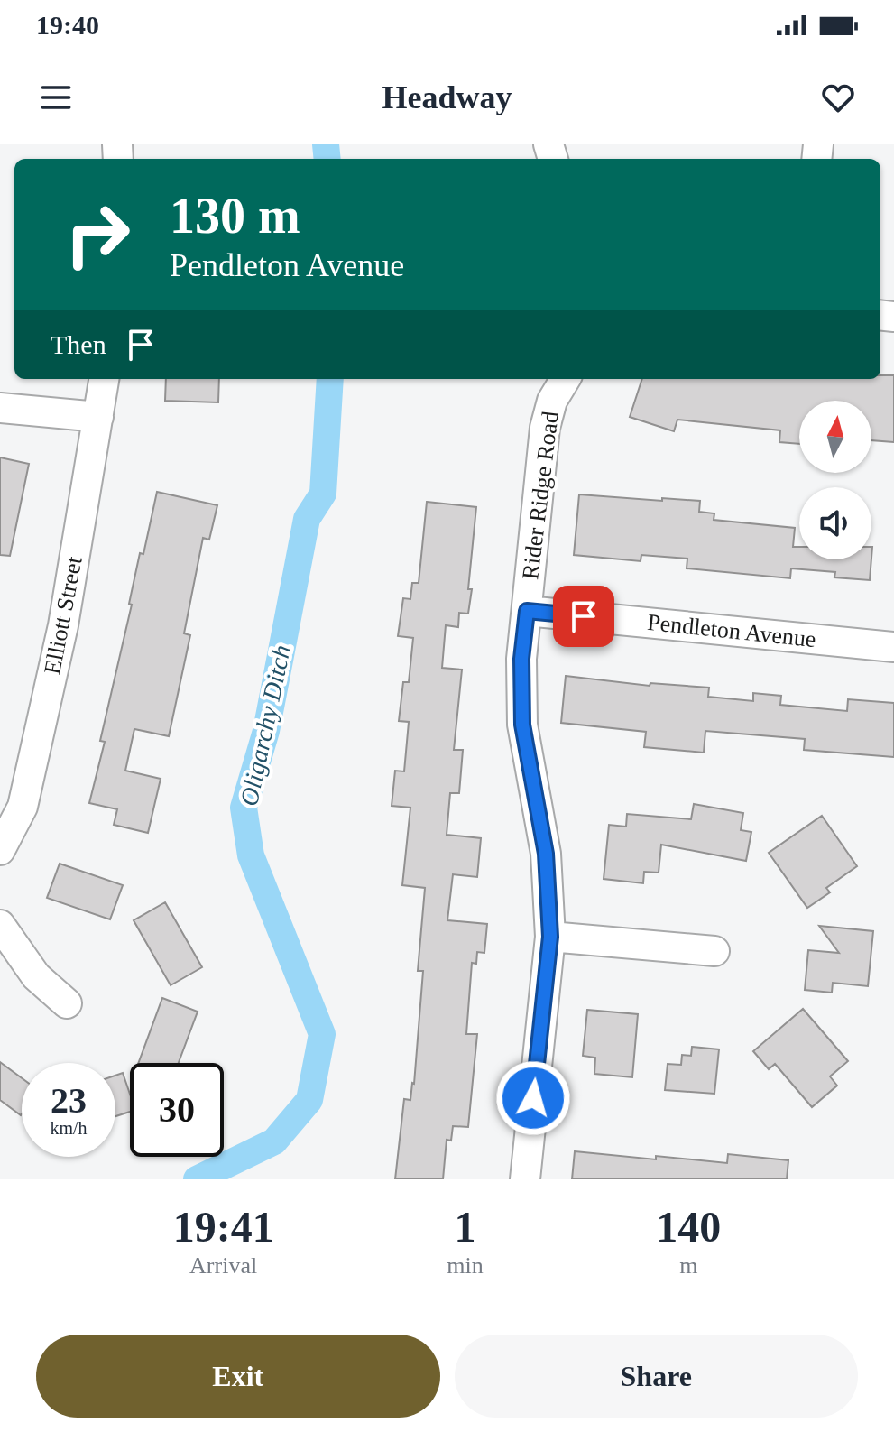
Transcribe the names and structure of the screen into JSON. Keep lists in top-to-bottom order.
{
  "streets": {
    "street": ["Rider Ridge Road", "Elliott Street", "Pendleton Avenue"]
  },
  "crossings": [
    ["Rider Ridge Road", "Pendleton Avenue"]
  ],
  "water": ["Oligarchy Ditch"],
  "north": "top",
  "page": {
    "status": "19:40",
    "header": "Headway",
    "turn": ["130 m", "Pendleton Avenue"],
    "then": "Then",
    "speed": "23 km/h",
    "limit": "30",
    "eta": [
      "19:41",
      "Arrival",
      "1",
      "min",
      "140",
      "m"
    ],
    "buttons": ["Exit", "Share"]
  }
}
